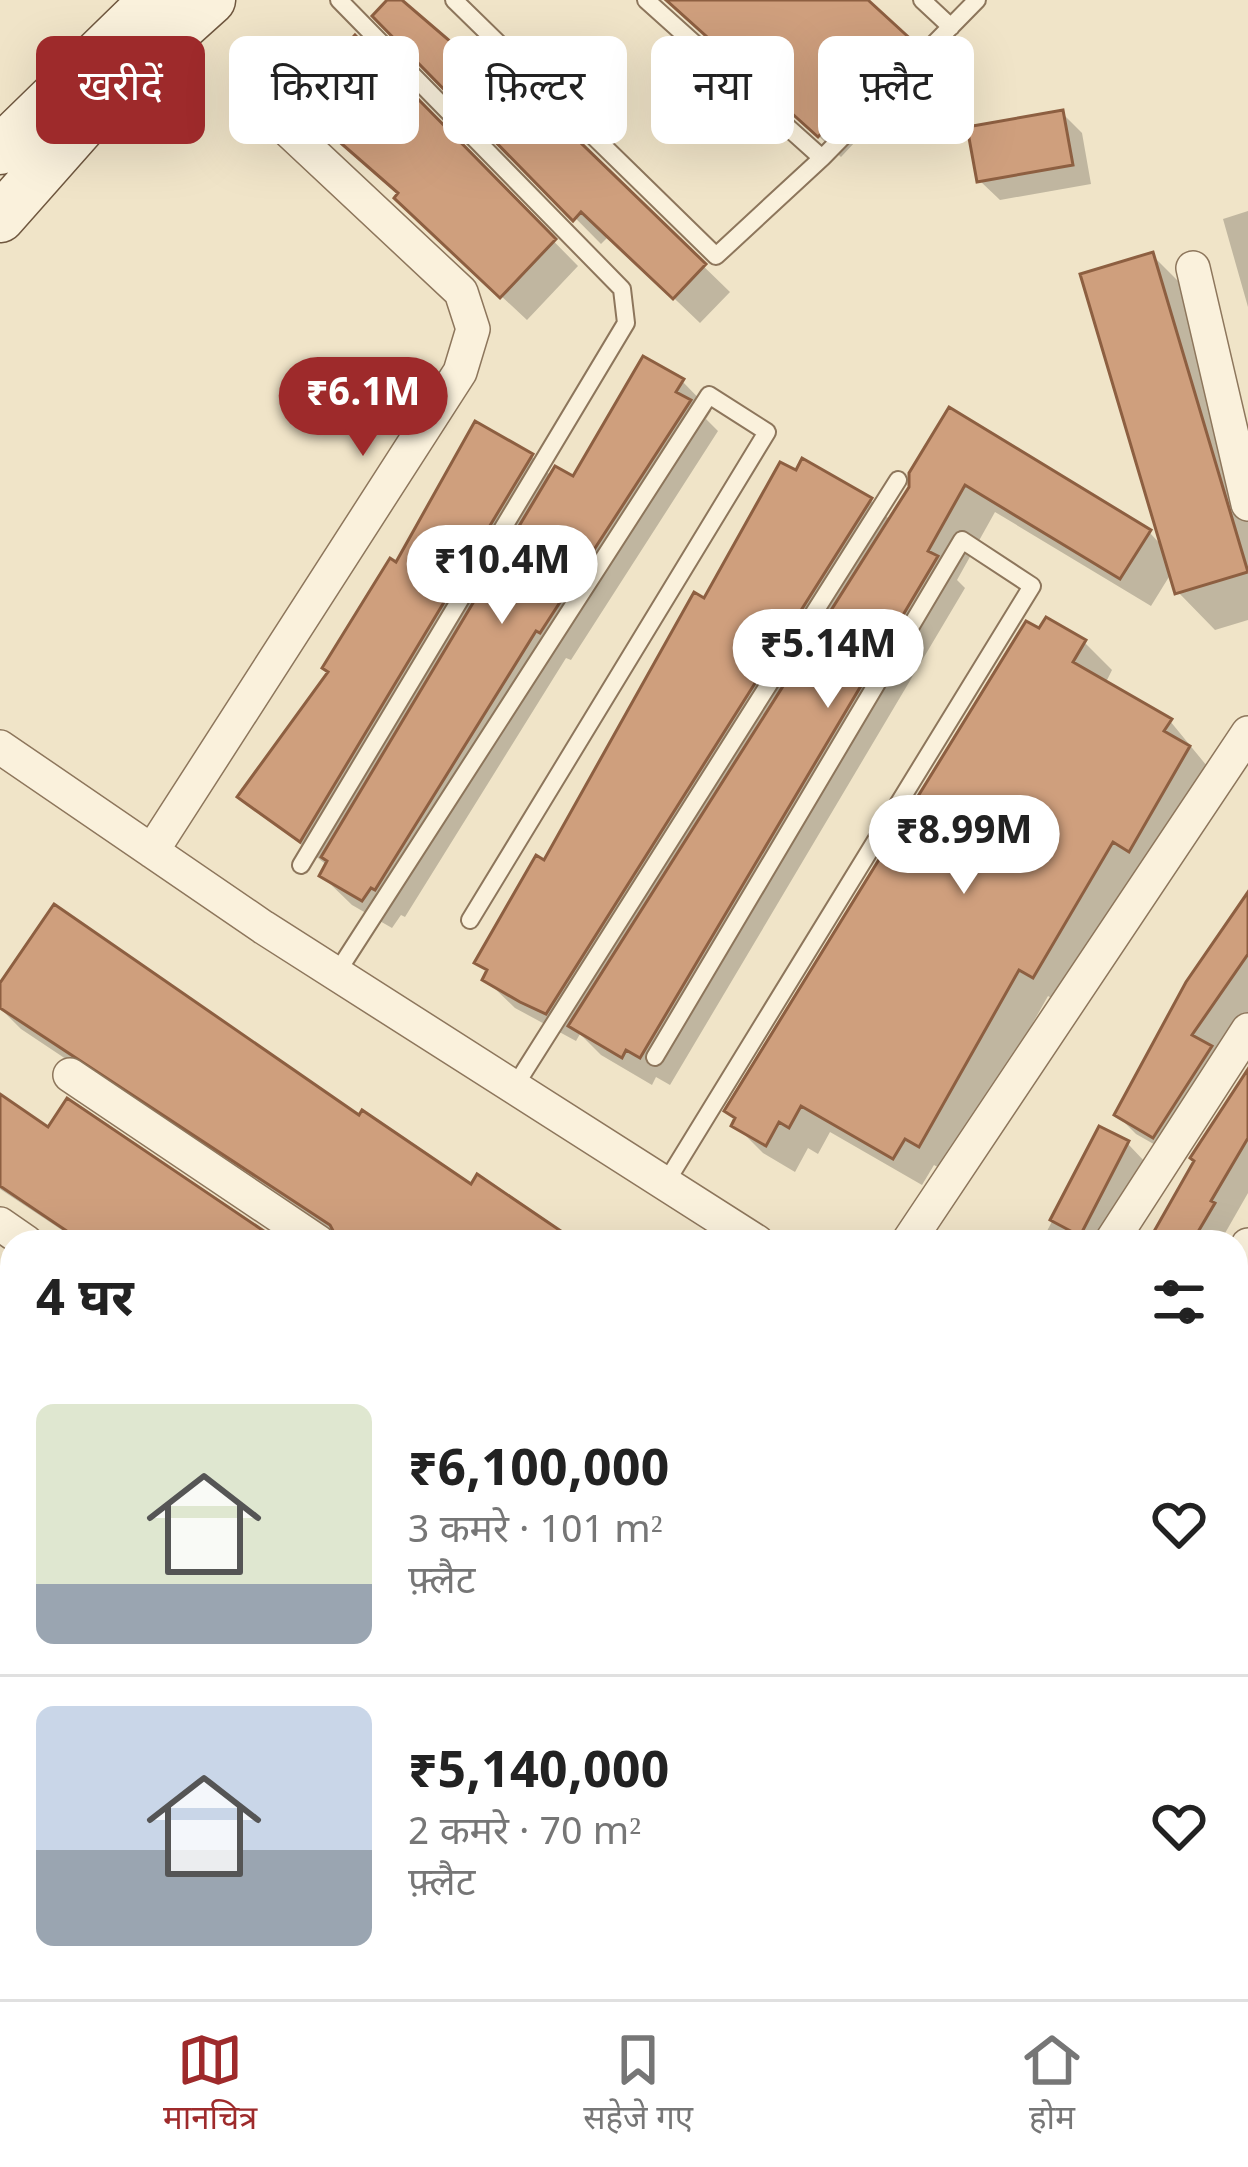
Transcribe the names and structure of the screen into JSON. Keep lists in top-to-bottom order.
{
  "page": {
    "chip": [
      "खरीदें",
      "किराया",
      "फ़िल्टर",
      "नया",
      "फ़्लैट"
    ],
    "price": [
      "₹6.1M",
      "₹10.4M",
      "₹5.14M",
      "₹8.99M"
    ],
    "heading": "4 घर",
    "list": [
      {
        "name": "₹6,100,000",
        "note": "3 कमरे · 101 m² · फ़्लैट"
      },
      {
        "name": "₹5,140,000",
        "note": "2 कमरे · 70 m² · फ़्लैट"
      }
    ],
    "tabs": ["मानचित्र", "सहेजे गए", "होम"]
  }
}
